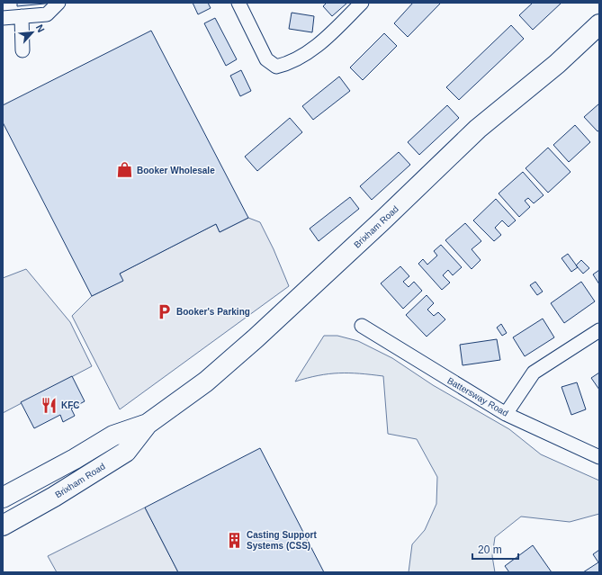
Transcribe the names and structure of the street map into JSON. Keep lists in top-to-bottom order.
{
  "streets": {
    "main road": ["Brixham Road"],
    "street": ["Battersway Road"]
  },
  "places": {
    "shop": ["Booker Wholesale"],
    "parking": ["Booker's Parking"],
    "restaurant": ["KFC"],
    "building": ["Casting Support Systems (CSS)"]
  },
  "scale_bar": "20 m",
  "north": "top right"
}
